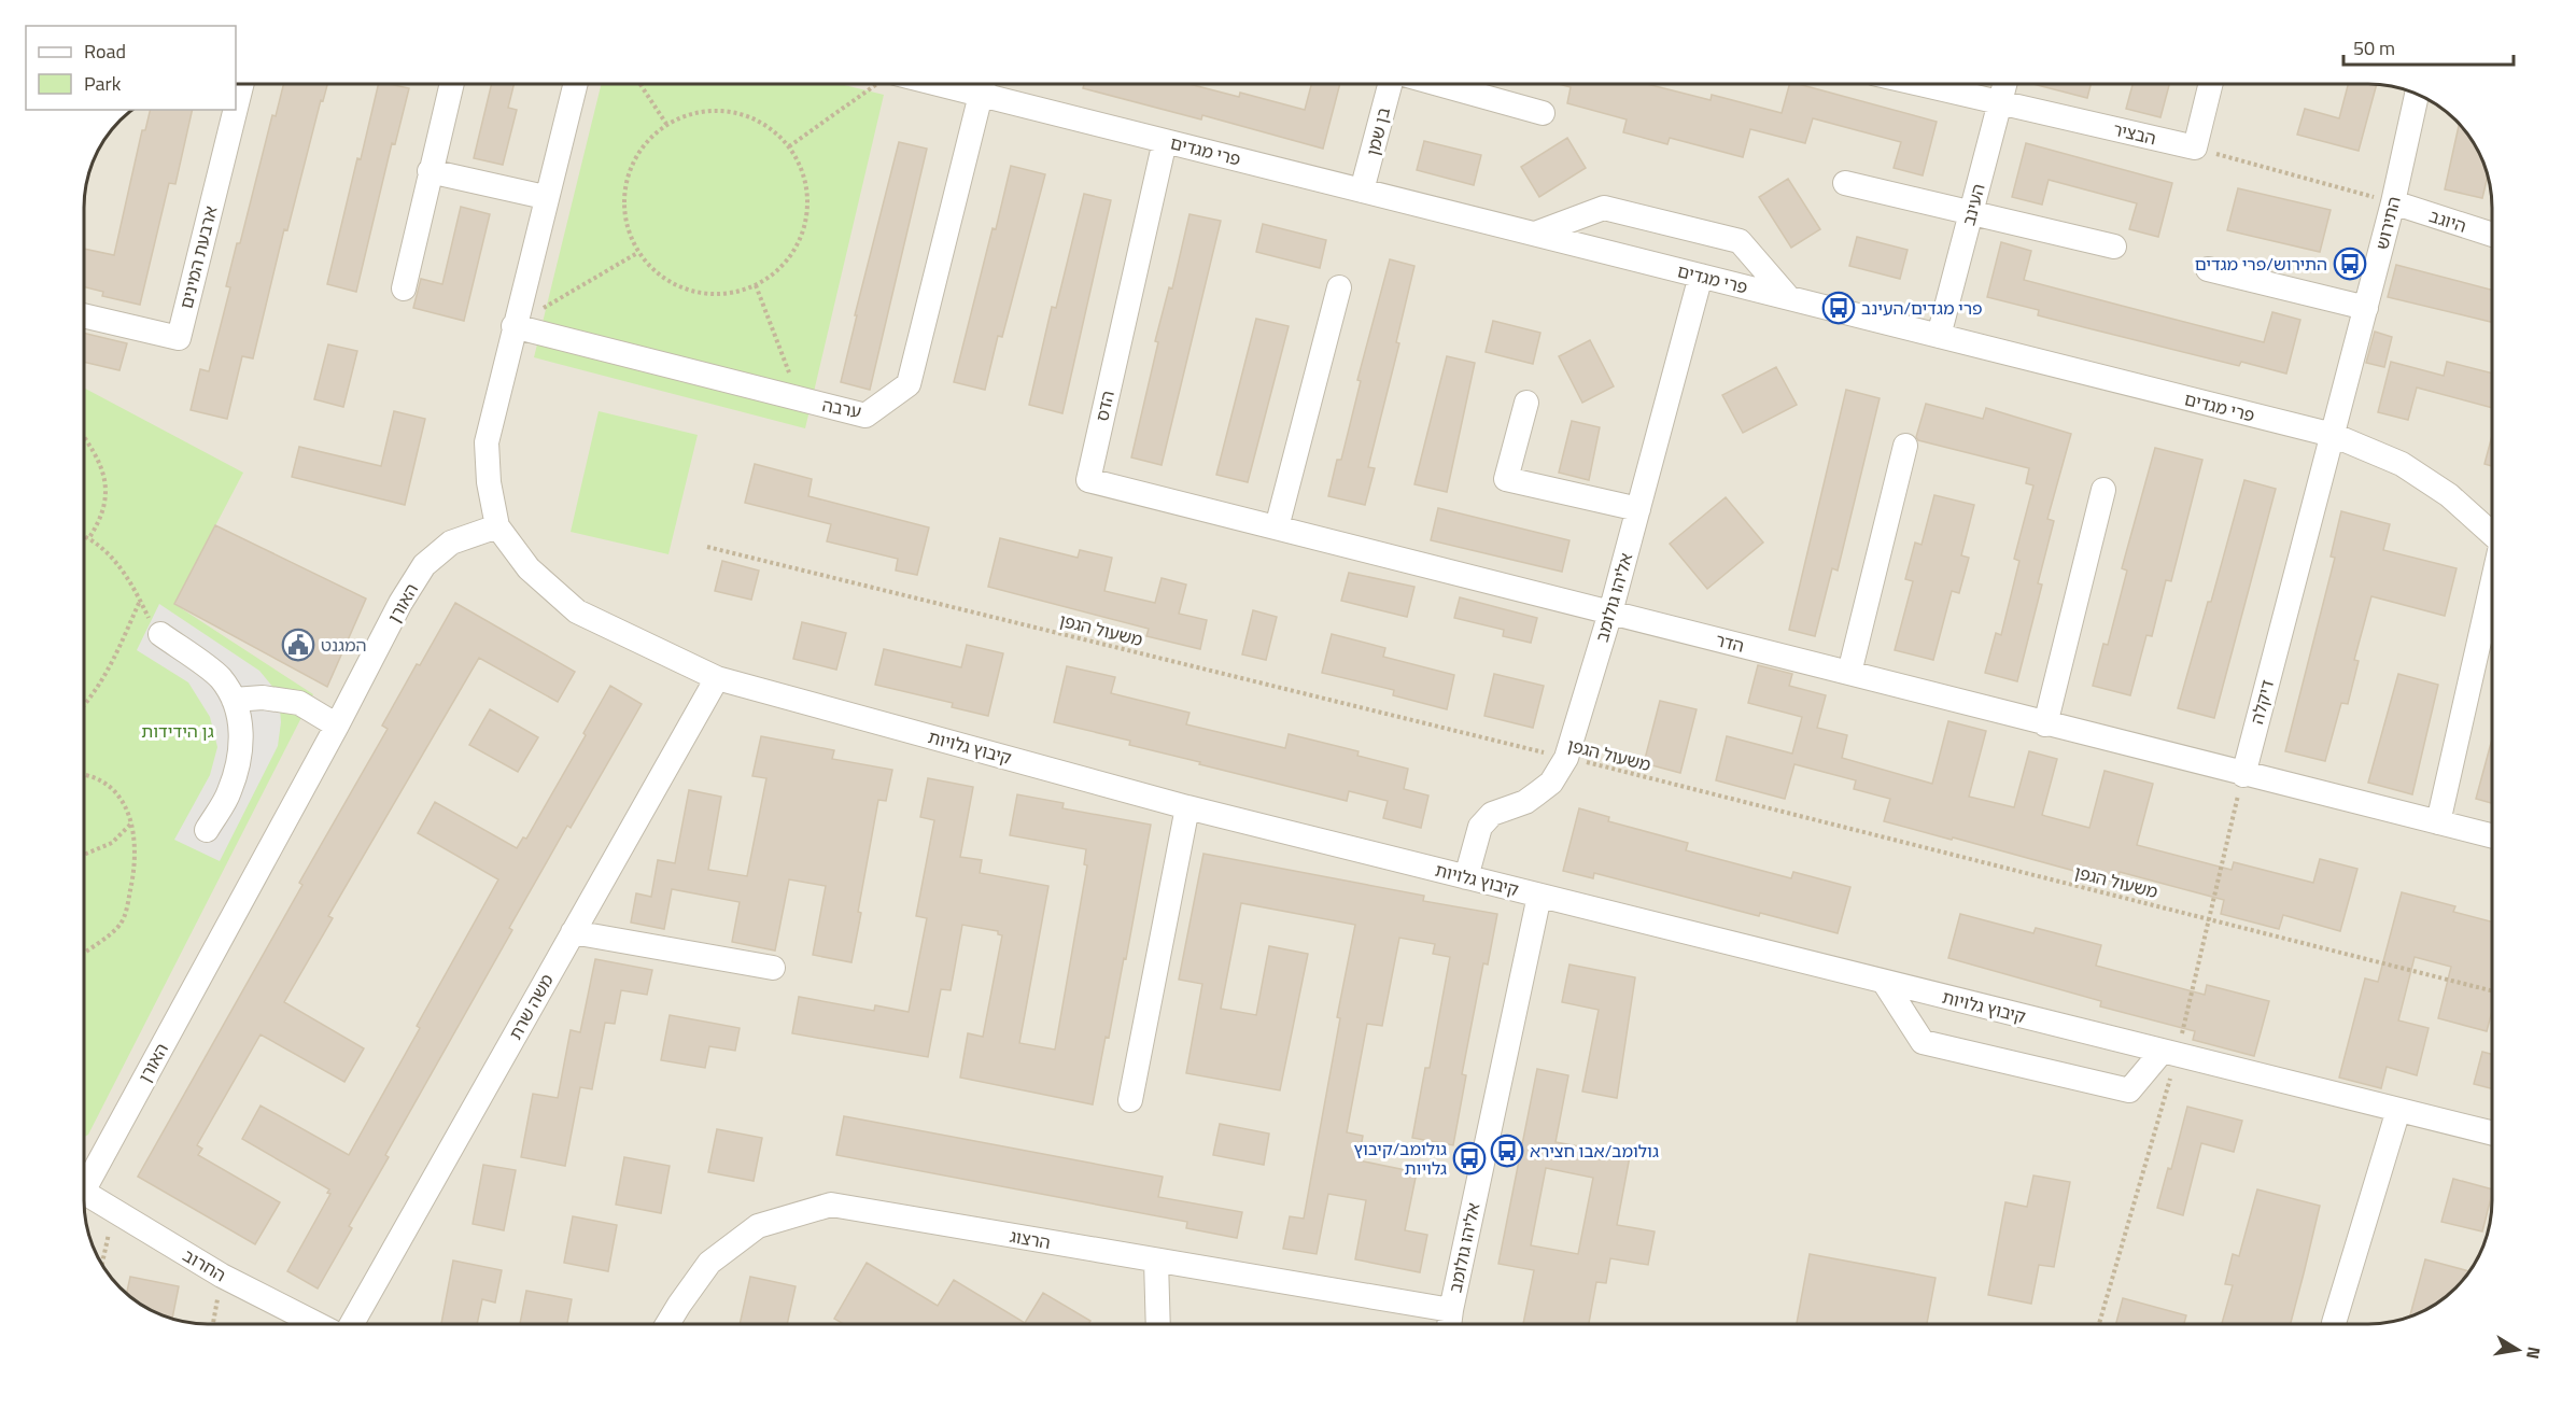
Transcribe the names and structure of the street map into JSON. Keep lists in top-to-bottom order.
{
  "streets": {
    "street": [
      "בן שמן",
      "הבציר",
      "פרי מגדים",
      "העינב",
      "היוגב",
      "התירוש",
      "ארבעת המינים",
      "הדס",
      "ערבה",
      "אליהו גולומב",
      "האורן",
      "הדר",
      "דיקלה",
      "קיבוץ גלויות",
      "משה שרת",
      "הרצוג",
      "החרוב"
    ],
    "path": ["משעול הגפן"]
  },
  "crossings": [
    ["בן שמן", "פרי מגדים"],
    ["הבציר", "העינב"],
    ["פרי מגדים", "העינב"],
    ["פרי מגדים", "התירוש"],
    ["פרי מגדים", "הדס"],
    ["פרי מגדים", "אליהו גולומב"],
    ["פרי מגדים", "דיקלה"],
    ["היוגב", "התירוש"],
    ["התירוש", "דיקלה"],
    ["הדס", "אליהו גולומב"],
    ["הדס", "הדר"],
    ["אליהו גולומב", "משעול הגפן"],
    ["אליהו גולומב", "הדר"],
    ["אליהו גולומב", "קיבוץ גלויות"],
    ["אליהו גולומב", "הרצוג"],
    ["האורן", "קיבוץ גלויות"],
    ["הדר", "דיקלה"],
    ["קיבוץ גלויות", "משה שרת"]
  ],
  "parks": ["גן הידידות"],
  "places": {
    "bus stop": [
      "התירוש/פרי מגדים",
      "פרי מגדים/העינב",
      "גולומב/אבו חצירא",
      "גולומב/קיבוץ גלויות"
    ],
    "public building": ["המגנט"]
  },
  "legend": ["Road", "Park"],
  "scale_bar": "50 m",
  "north": "right"
}
